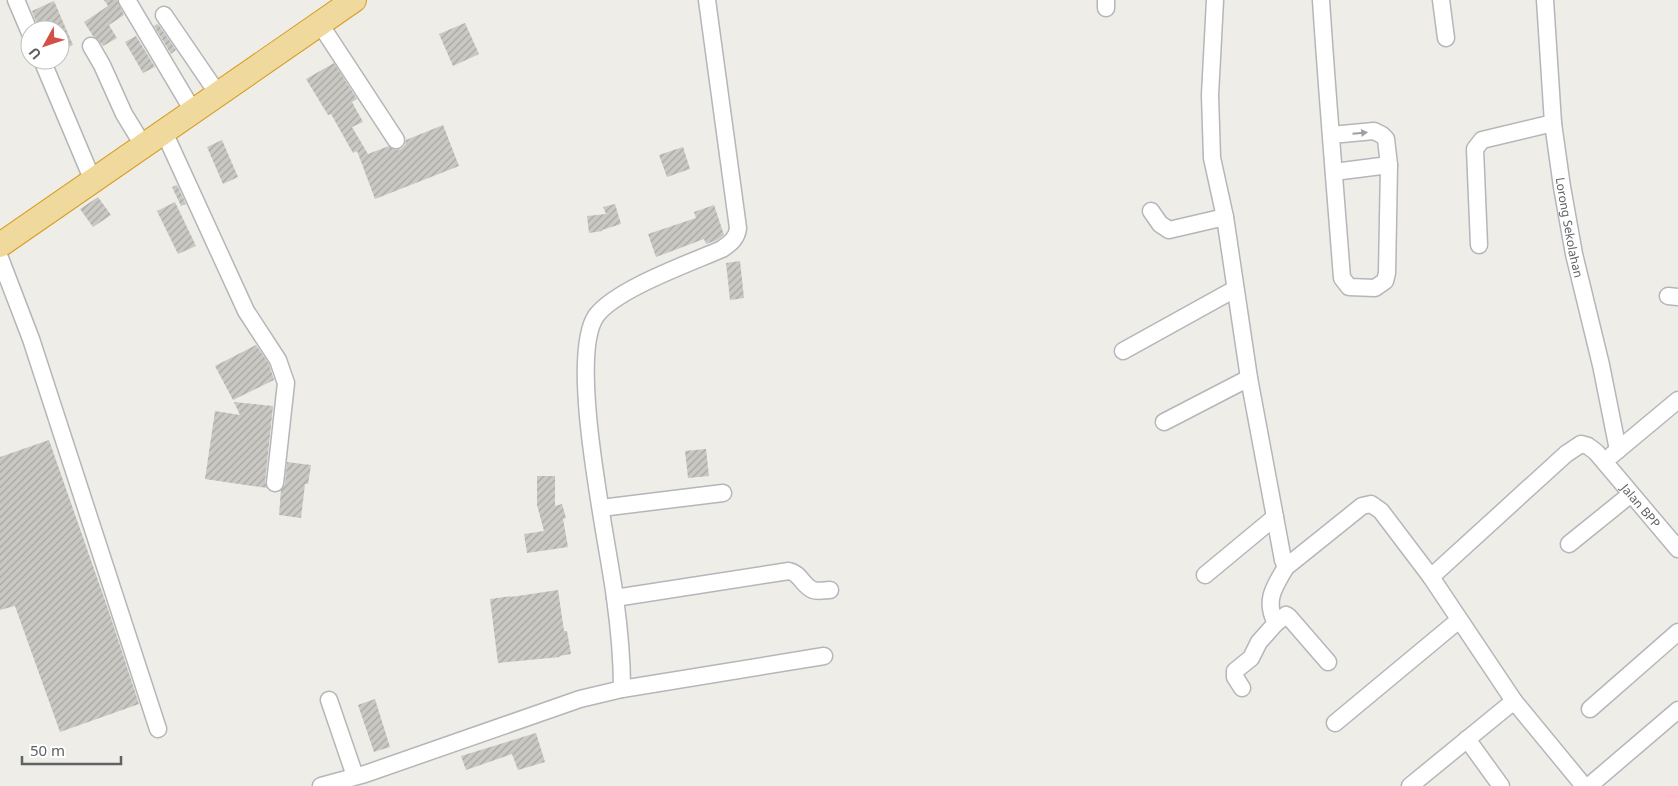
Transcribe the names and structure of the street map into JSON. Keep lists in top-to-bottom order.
{
  "streets": {
    "street": ["Lorong Sekolahan", "Jalan BPP"]
  },
  "scale_bar": "50 m",
  "north": "bottom left"
}
